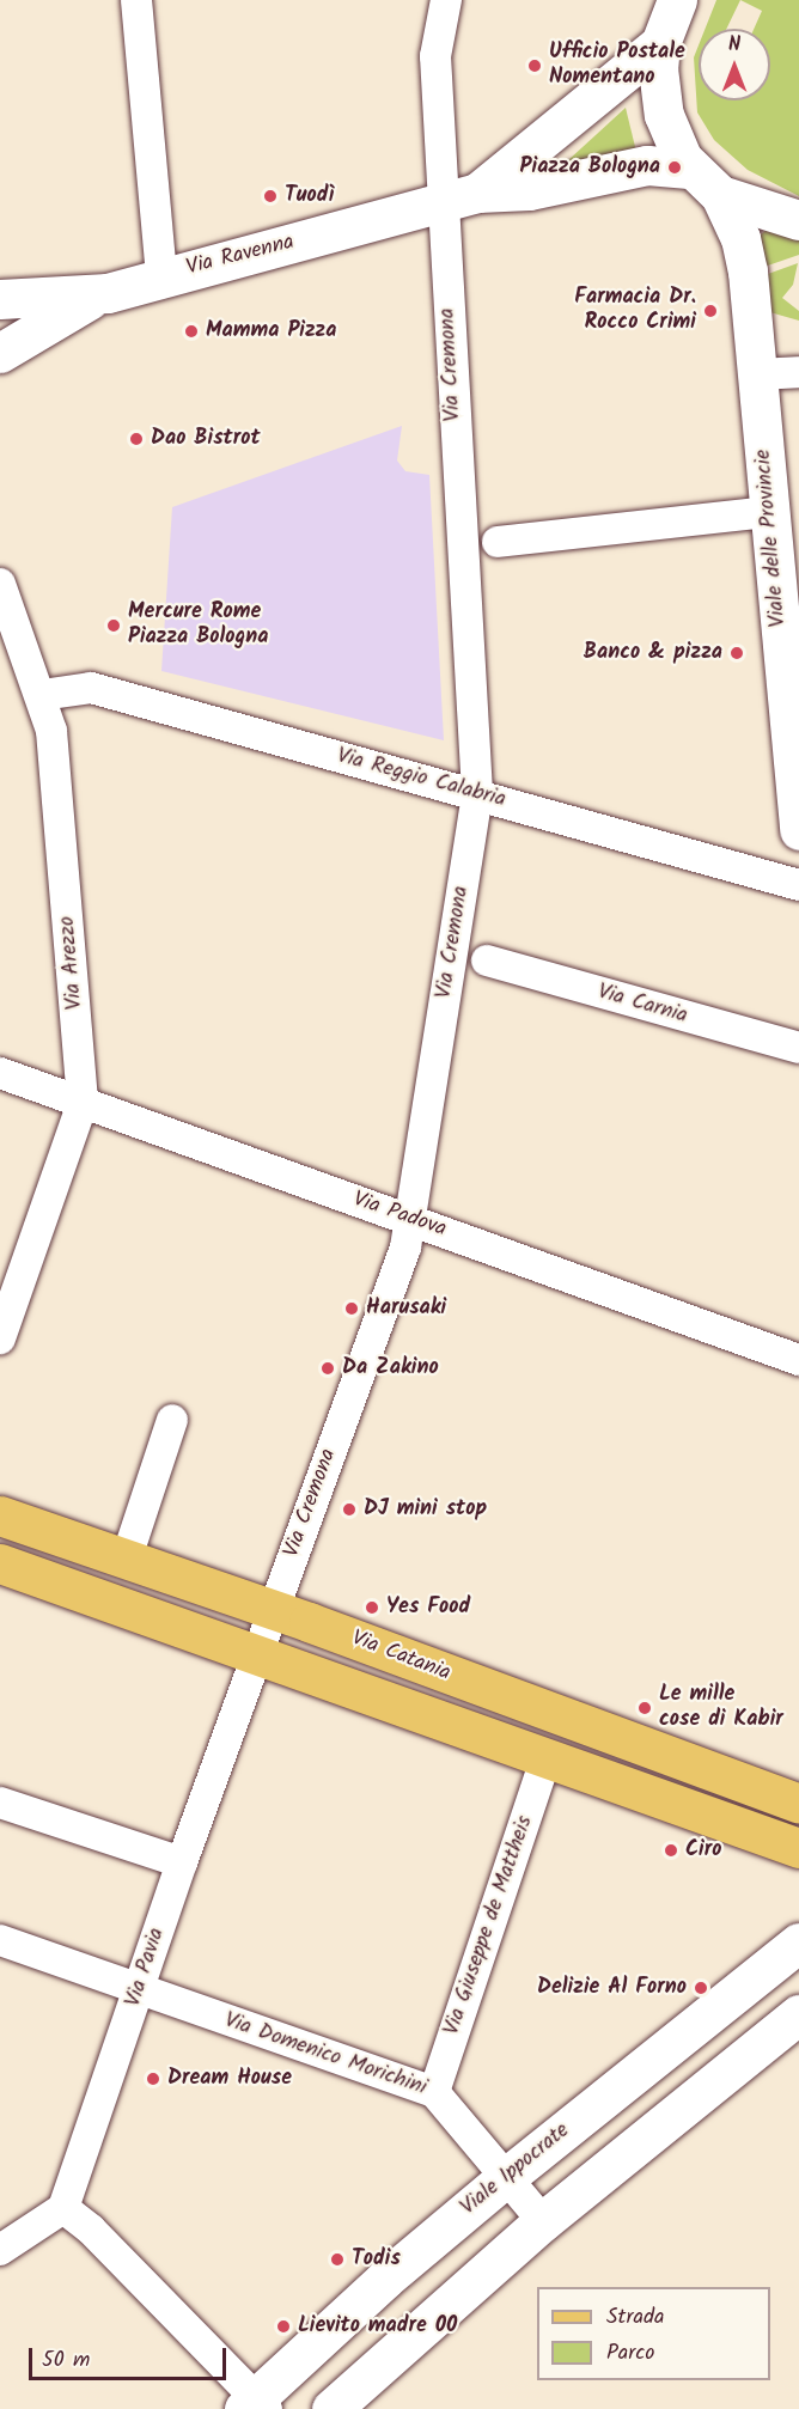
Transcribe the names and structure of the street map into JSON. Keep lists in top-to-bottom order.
{
  "streets": {
    "main road": ["Via Catania"],
    "street": [
      "Via Ravenna",
      "Via Cremona",
      "Viale delle Provincie",
      "Via Reggio Calabria",
      "Via Arezzo",
      "Via Carnia",
      "Via Padova",
      "Via Giuseppe de Mattheis",
      "Via Pavia",
      "Via Domenico Morichini",
      "Viale Ippocrate"
    ]
  },
  "crossings": [
    ["Via Ravenna", "Via Cremona"],
    ["Via Cremona", "Via Reggio Calabria"],
    ["Via Cremona", "Via Padova"],
    ["Via Cremona", "Via Catania"],
    ["Via Cremona", "Via Pavia"],
    ["Via Reggio Calabria", "Via Arezzo"],
    ["Via Arezzo", "Via Padova"],
    ["Via Giuseppe de Mattheis", "Via Domenico Morichini"],
    ["Via Pavia", "Via Domenico Morichini"],
    ["Via Domenico Morichini", "Viale Ippocrate"]
  ],
  "places": [
    "Ufficio Postale Nomentano",
    "Piazza Bologna",
    "Tuodì",
    "Farmacia Dr. Rocco Crimi",
    "Mamma Pizza",
    "Dao Bistrot",
    "Mercure Rome Piazza Bologna",
    "Banco & pizza",
    "Harusaki",
    "Da Zakino",
    "DJ mini stop",
    "Yes Food",
    "Le mille cose di Kabir",
    "Ciro",
    "Delizie Al Forno",
    "Dream House",
    "Todis",
    "Lievito madre 00"
  ],
  "legend": ["Strada", "Parco"],
  "scale_bar": "50 m",
  "north": "top"
}
